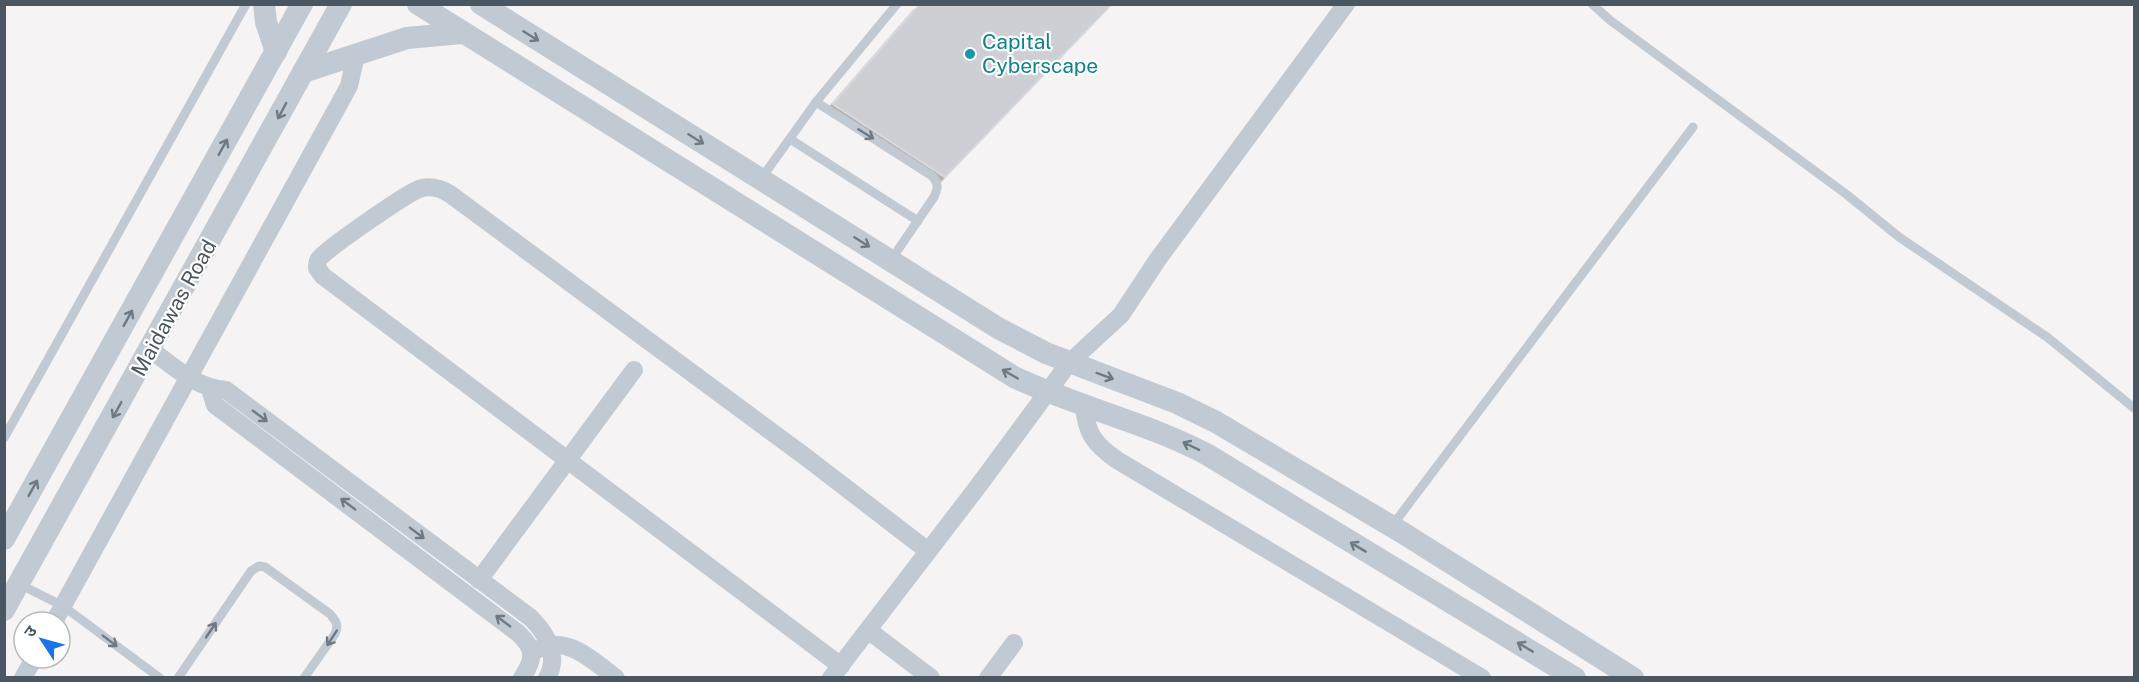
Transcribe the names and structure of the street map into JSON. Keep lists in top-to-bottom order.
{
  "streets": {
    "street": ["Maidawas Road"]
  },
  "places": ["Capital Cyberscape"],
  "north": "top left"
}
